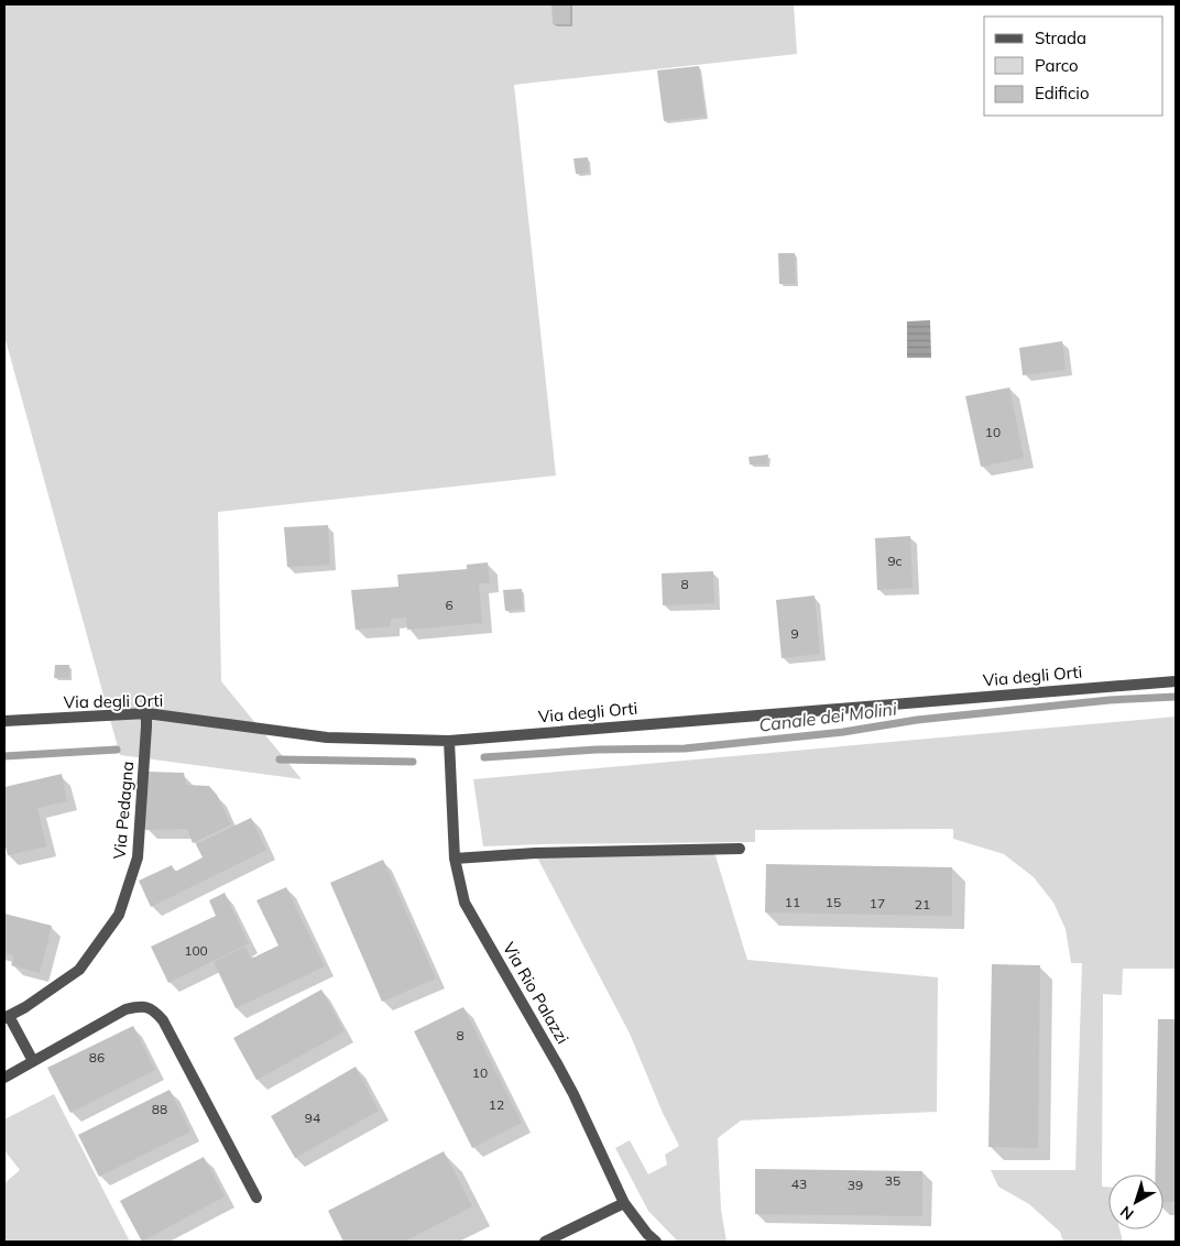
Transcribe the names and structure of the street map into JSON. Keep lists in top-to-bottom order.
{
  "streets": {
    "street": ["Via degli Orti", "Via Pedagna", "Via Rio Palazzi"]
  },
  "crossings": [
    ["Via degli Orti", "Via Pedagna"],
    ["Via degli Orti", "Via Rio Palazzi"]
  ],
  "water": ["Canale dei Molini"],
  "house_numbers": [
    "10",
    "9c",
    "8",
    "6",
    "9",
    "11",
    "15",
    "17",
    "21",
    "100",
    "8",
    "86",
    "10",
    "12",
    "88",
    "94",
    "35",
    "43",
    "39"
  ],
  "legend": ["Strada", "Parco", "Edificio"],
  "north": "bottom left"
}
